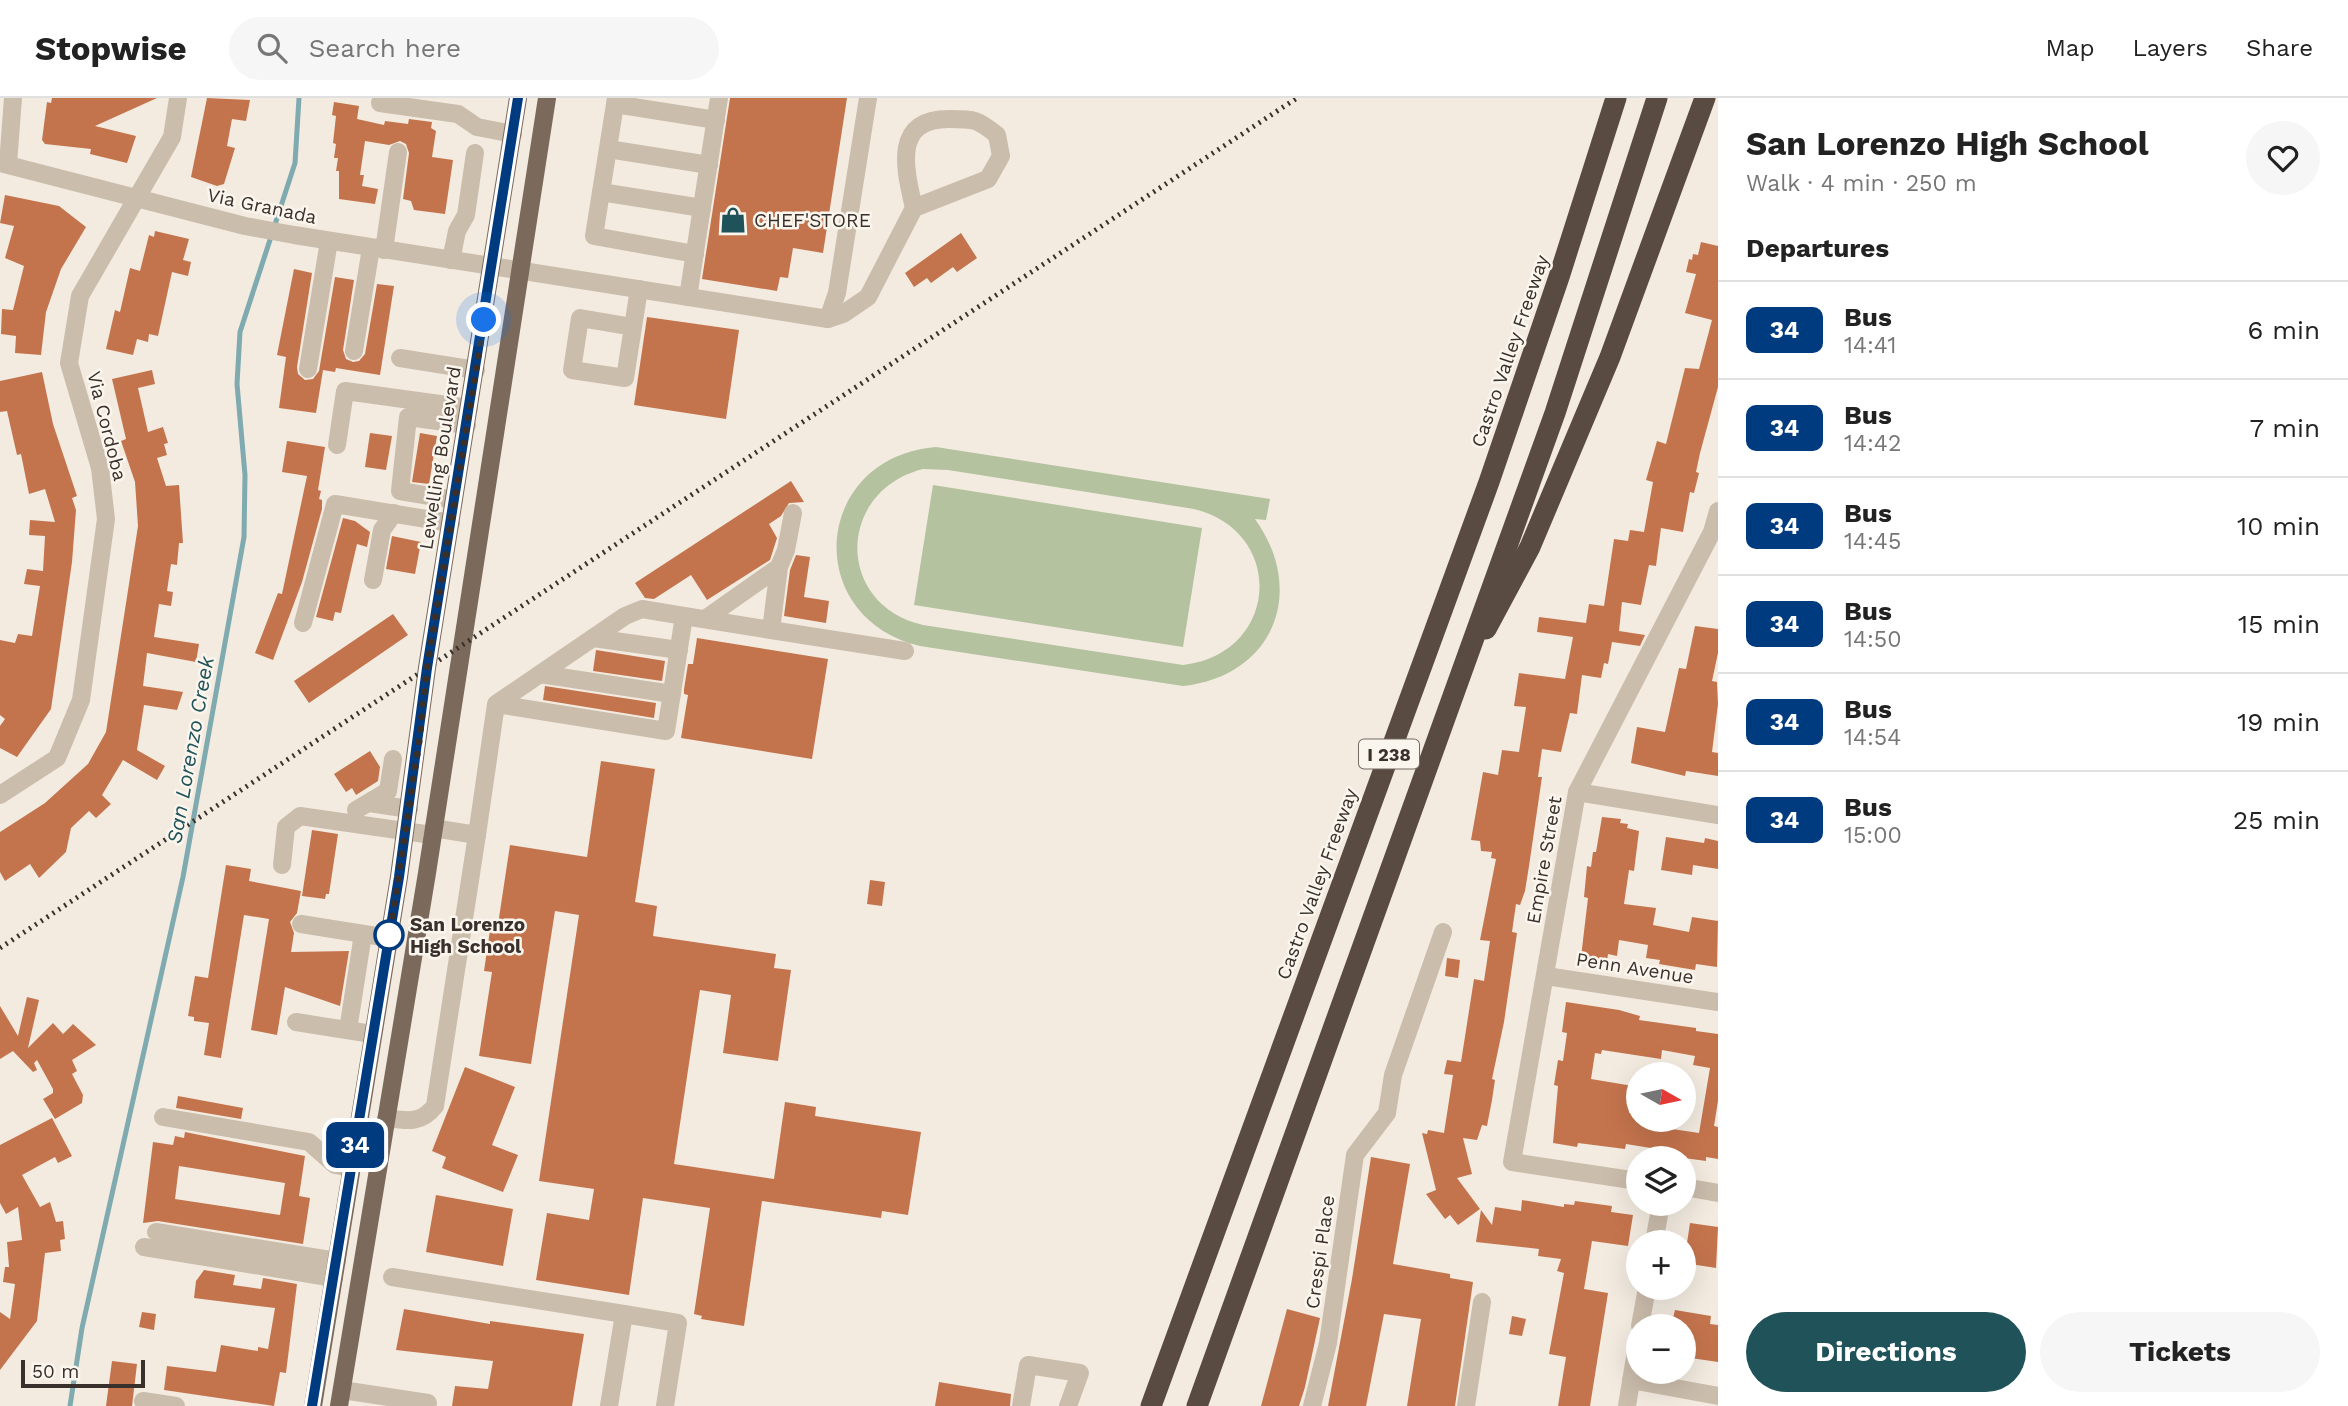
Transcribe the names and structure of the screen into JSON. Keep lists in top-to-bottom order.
{
  "streets": {
    "highway": ["Castro Valley Freeway", "I 238"],
    "main road": ["Lewelling Boulevard"],
    "street": [
      "Via Granada",
      "Via Cordoba",
      "Empire Street",
      "Penn Avenue",
      "Crespi Place"
    ]
  },
  "crossings": [
    ["Via Granada", "Via Cordoba"],
    ["Via Granada", "Lewelling Boulevard"],
    ["Empire Street", "Penn Avenue"]
  ],
  "water": ["San Lorenzo Creek"],
  "places": {
    "shop": ["CHEF'STORE"],
    "other": ["San Lorenzo High School"]
  },
  "lines": ["bus line 34"],
  "scale_bar": "50 m",
  "north": "right",
  "page": {
    "header": "Stopwise",
    "search": "Search here",
    "nav": ["Map", "Layers", "Share"],
    "on_map": "34",
    "heading": [
      ["San Lorenzo High School", "Walk · 4 min · 250 m"],
      "Departures"
    ],
    "list": [
      {
        "mark": "34",
        "name": "Bus",
        "note": "14:41",
        "value": "6 min"
      },
      {
        "mark": "34",
        "name": "Bus",
        "note": "14:42",
        "value": "7 min"
      },
      {
        "mark": "34",
        "name": "Bus",
        "note": "14:45",
        "value": "10 min"
      },
      {
        "mark": "34",
        "name": "Bus",
        "note": "14:50",
        "value": "15 min"
      },
      {
        "mark": "34",
        "name": "Bus",
        "note": "14:54",
        "value": "19 min"
      },
      {
        "mark": "34",
        "name": "Bus",
        "note": "15:00",
        "value": "25 min"
      }
    ],
    "map_buttons": ["+", "−"],
    "buttons": ["Directions", "Tickets"],
    "scale": "50 m"
  }
}
